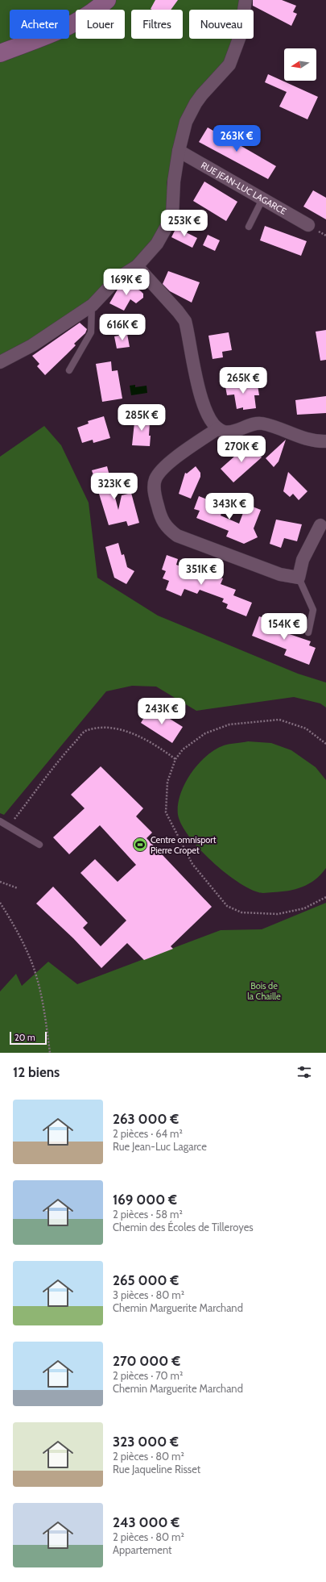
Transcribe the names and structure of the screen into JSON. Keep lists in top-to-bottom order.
{
  "streets": {
    "street": ["RUE JEAN-LUC LAGARCE"]
  },
  "parks": ["Bois de la Chaille"],
  "places": {
    "sports": ["Centre omnisport Pierre Cropet"]
  },
  "scale_bar": "20 m",
  "north": "left",
  "page": {
    "chip": [
      "Acheter",
      "Louer",
      "Filtres",
      "Nouveau"
    ],
    "price": [
      "263K €",
      "253K €",
      "169K €",
      "616K €",
      "265K €",
      "285K €",
      "270K €",
      "323K €",
      "343K €",
      "351K €",
      "154K €",
      "243K €"
    ],
    "scale": "20 m",
    "heading": "12 biens",
    "list": [
      {
        "name": "263 000 €",
        "note": "2 pièces · 64 m² · Rue Jean-Luc Lagarce"
      },
      {
        "name": "169 000 €",
        "note": "2 pièces · 58 m² · Chemin des Écoles de Tilleroyes"
      },
      {
        "name": "265 000 €",
        "note": "3 pièces · 80 m² · Chemin Marguerite Marchand"
      },
      {
        "name": "270 000 €",
        "note": "2 pièces · 70 m² · Chemin Marguerite Marchand"
      },
      {
        "name": "323 000 €",
        "note": "2 pièces · 80 m² · Rue Jaqueline Risset"
      },
      {
        "name": "243 000 €",
        "note": "2 pièces · 80 m² · Appartement"
      }
    ]
  }
}
